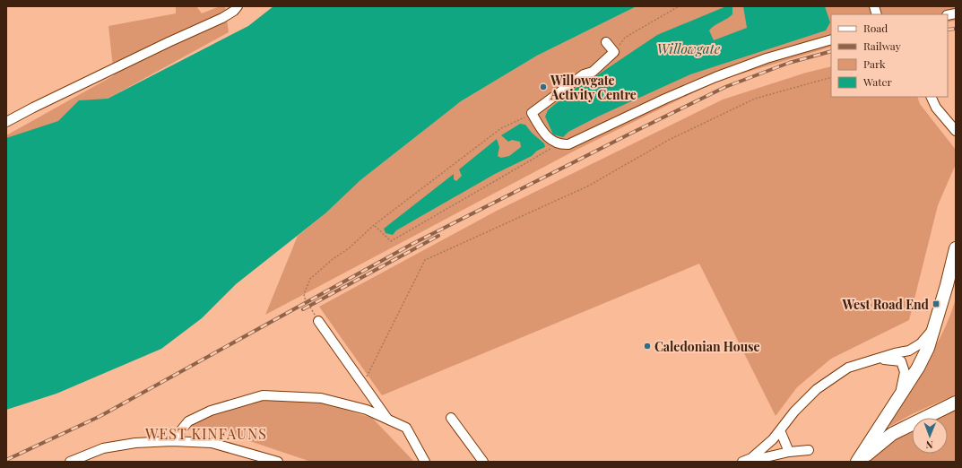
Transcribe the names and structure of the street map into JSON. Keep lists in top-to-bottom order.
{
  "districts": ["WEST KINFAUNS"],
  "water": ["Willowgate"],
  "places": {
    "other": ["Willowgate Activity Centre", "Caledonian House"],
    "transit": ["West Road End"]
  },
  "legend": [
    "Road",
    "Railway",
    "Park",
    "Water"
  ],
  "north": "bottom"
}
